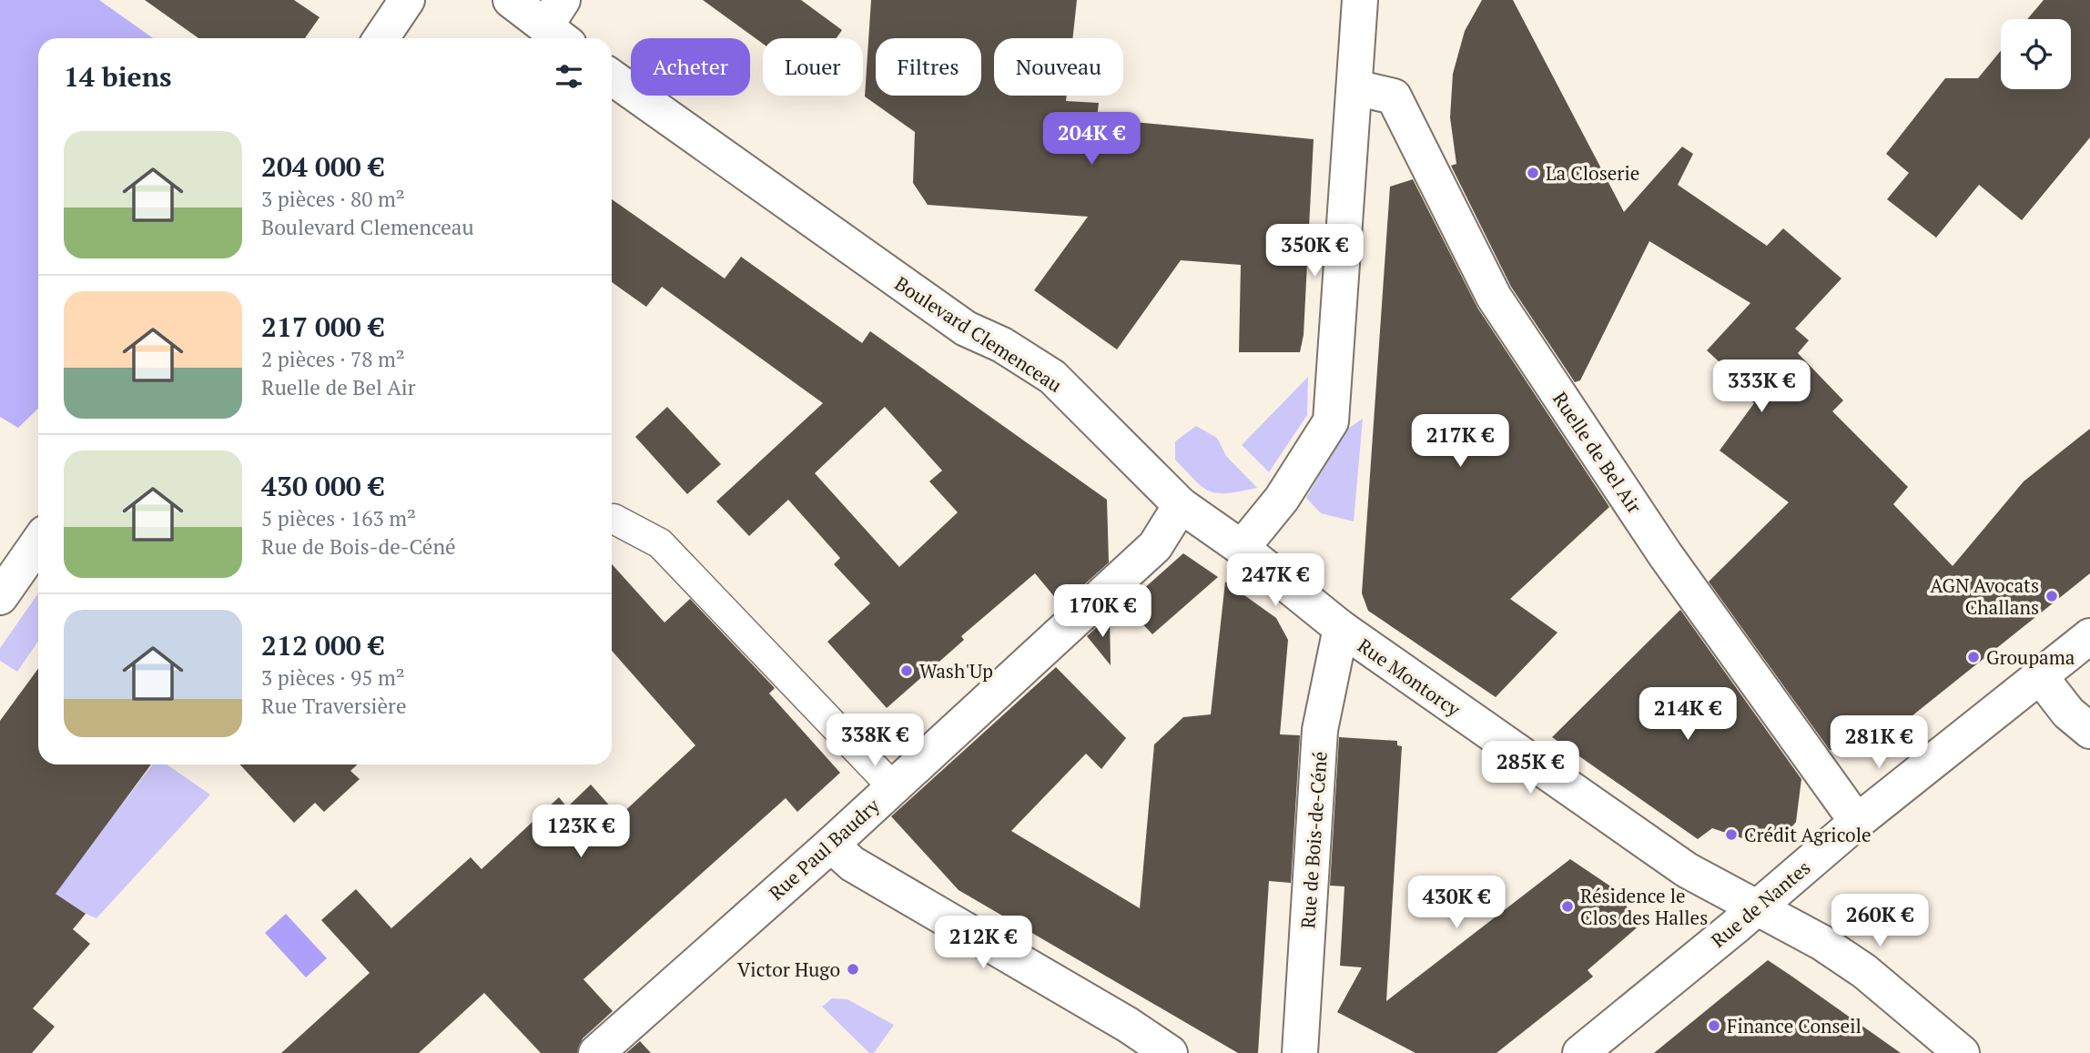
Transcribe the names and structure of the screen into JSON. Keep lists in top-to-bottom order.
{
  "streets": {
    "street": [
      "Boulevard Clemenceau",
      "Ruelle de Bel Air",
      "Rue Montorcy",
      "Rue de Bois-de-Céné",
      "Rue Paul Baudry",
      "Rue de Nantes"
    ]
  },
  "crossings": [
    ["Boulevard Clemenceau", "Rue Montorcy"],
    ["Boulevard Clemenceau", "Rue Paul Baudry"],
    ["Ruelle de Bel Air", "Rue de Nantes"],
    ["Rue Montorcy", "Rue de Bois-de-Céné"],
    ["Rue Montorcy", "Rue de Nantes"]
  ],
  "places": [
    "La Closerie",
    "AGN Avocats Challans",
    "Groupama",
    "Wash'Up",
    "Crédit Agricole",
    "Résidence le Clos des Halles",
    "Victor Hugo",
    "Finance Conseil"
  ],
  "page": {
    "chip": [
      "Acheter",
      "Louer",
      "Filtres",
      "Nouveau"
    ],
    "heading": "14 biens",
    "price": [
      "204K €",
      "350K €",
      "333K €",
      "217K €",
      "247K €",
      "170K €",
      "214K €",
      "338K €",
      "281K €",
      "285K €",
      "123K €",
      "430K €",
      "260K €",
      "212K €"
    ],
    "list": [
      {
        "name": "204 000 €",
        "note": "3 pièces · 80 m² · Boulevard Clemenceau"
      },
      {
        "name": "217 000 €",
        "note": "2 pièces · 78 m² · Ruelle de Bel Air"
      },
      {
        "name": "430 000 €",
        "note": "5 pièces · 163 m² · Rue de Bois-de-Céné"
      },
      {
        "name": "212 000 €",
        "note": "3 pièces · 95 m² · Rue Traversière"
      }
    ]
  }
}
